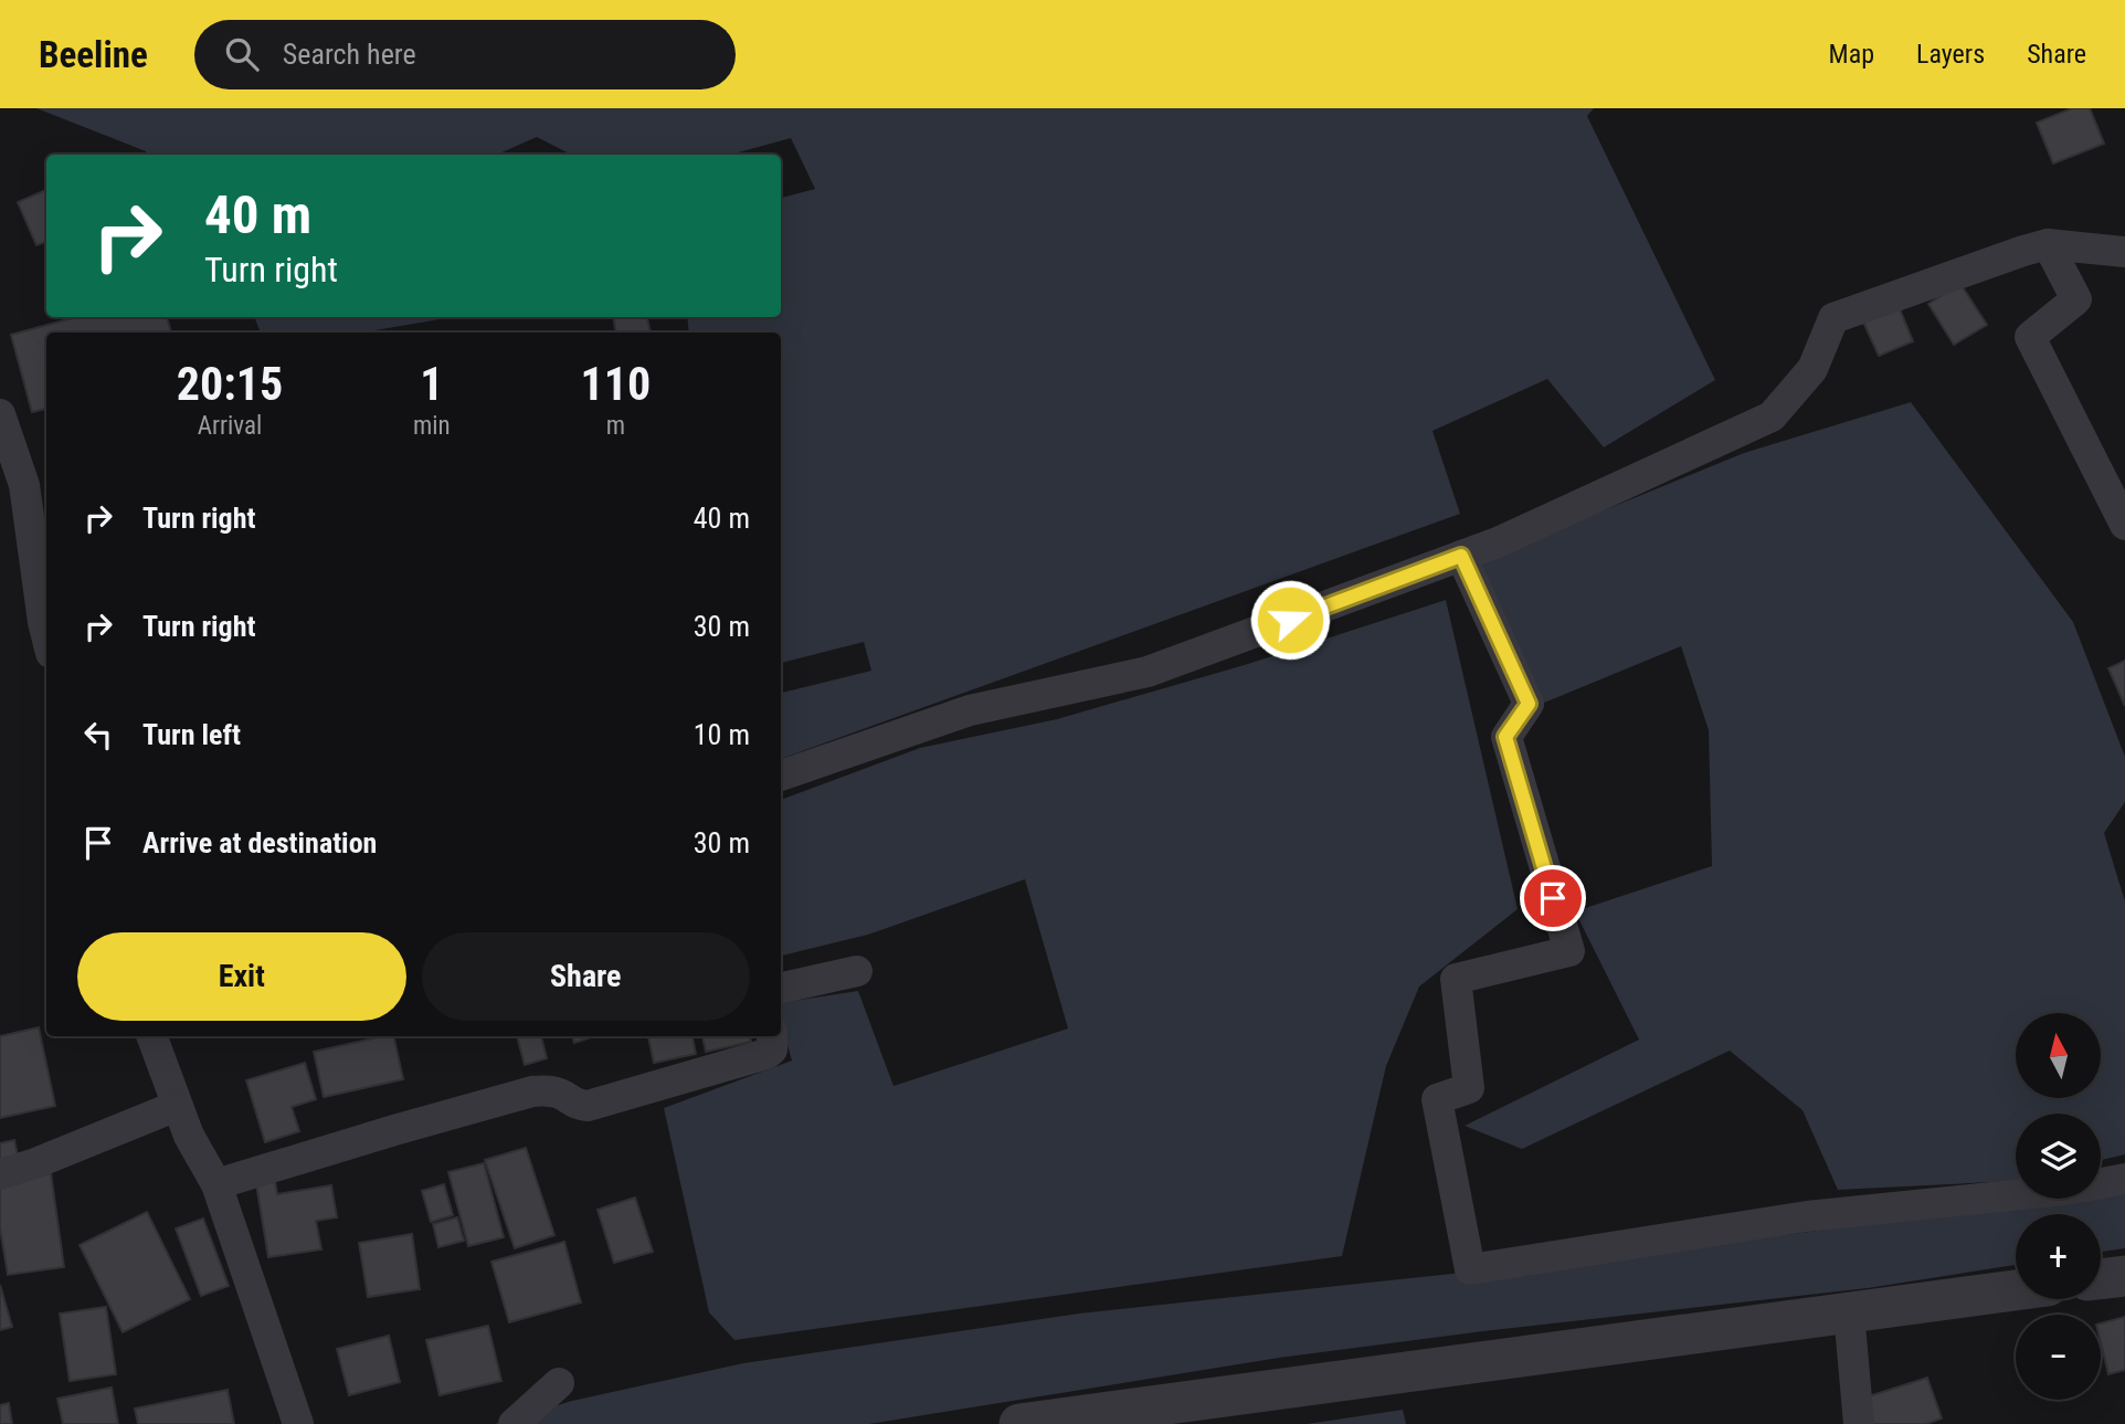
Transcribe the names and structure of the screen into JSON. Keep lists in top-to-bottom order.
{
  "north": "top",
  "page": {
    "header": "Beeline",
    "search": "Search here",
    "nav": ["Map", "Layers", "Share"],
    "turn": ["40 m", "Turn right"],
    "eta": [
      "20:15",
      "Arrival",
      "1",
      "min",
      "110",
      "m"
    ],
    "list": [
      {
        "name": "Turn right",
        "value": "40 m"
      },
      {
        "name": "Turn right",
        "value": "30 m"
      },
      {
        "name": "Turn left",
        "value": "10 m"
      },
      {
        "name": "Arrive at destination",
        "value": "30 m"
      }
    ],
    "buttons": ["Exit", "Share"],
    "map_buttons": ["+", "−"]
  }
}
